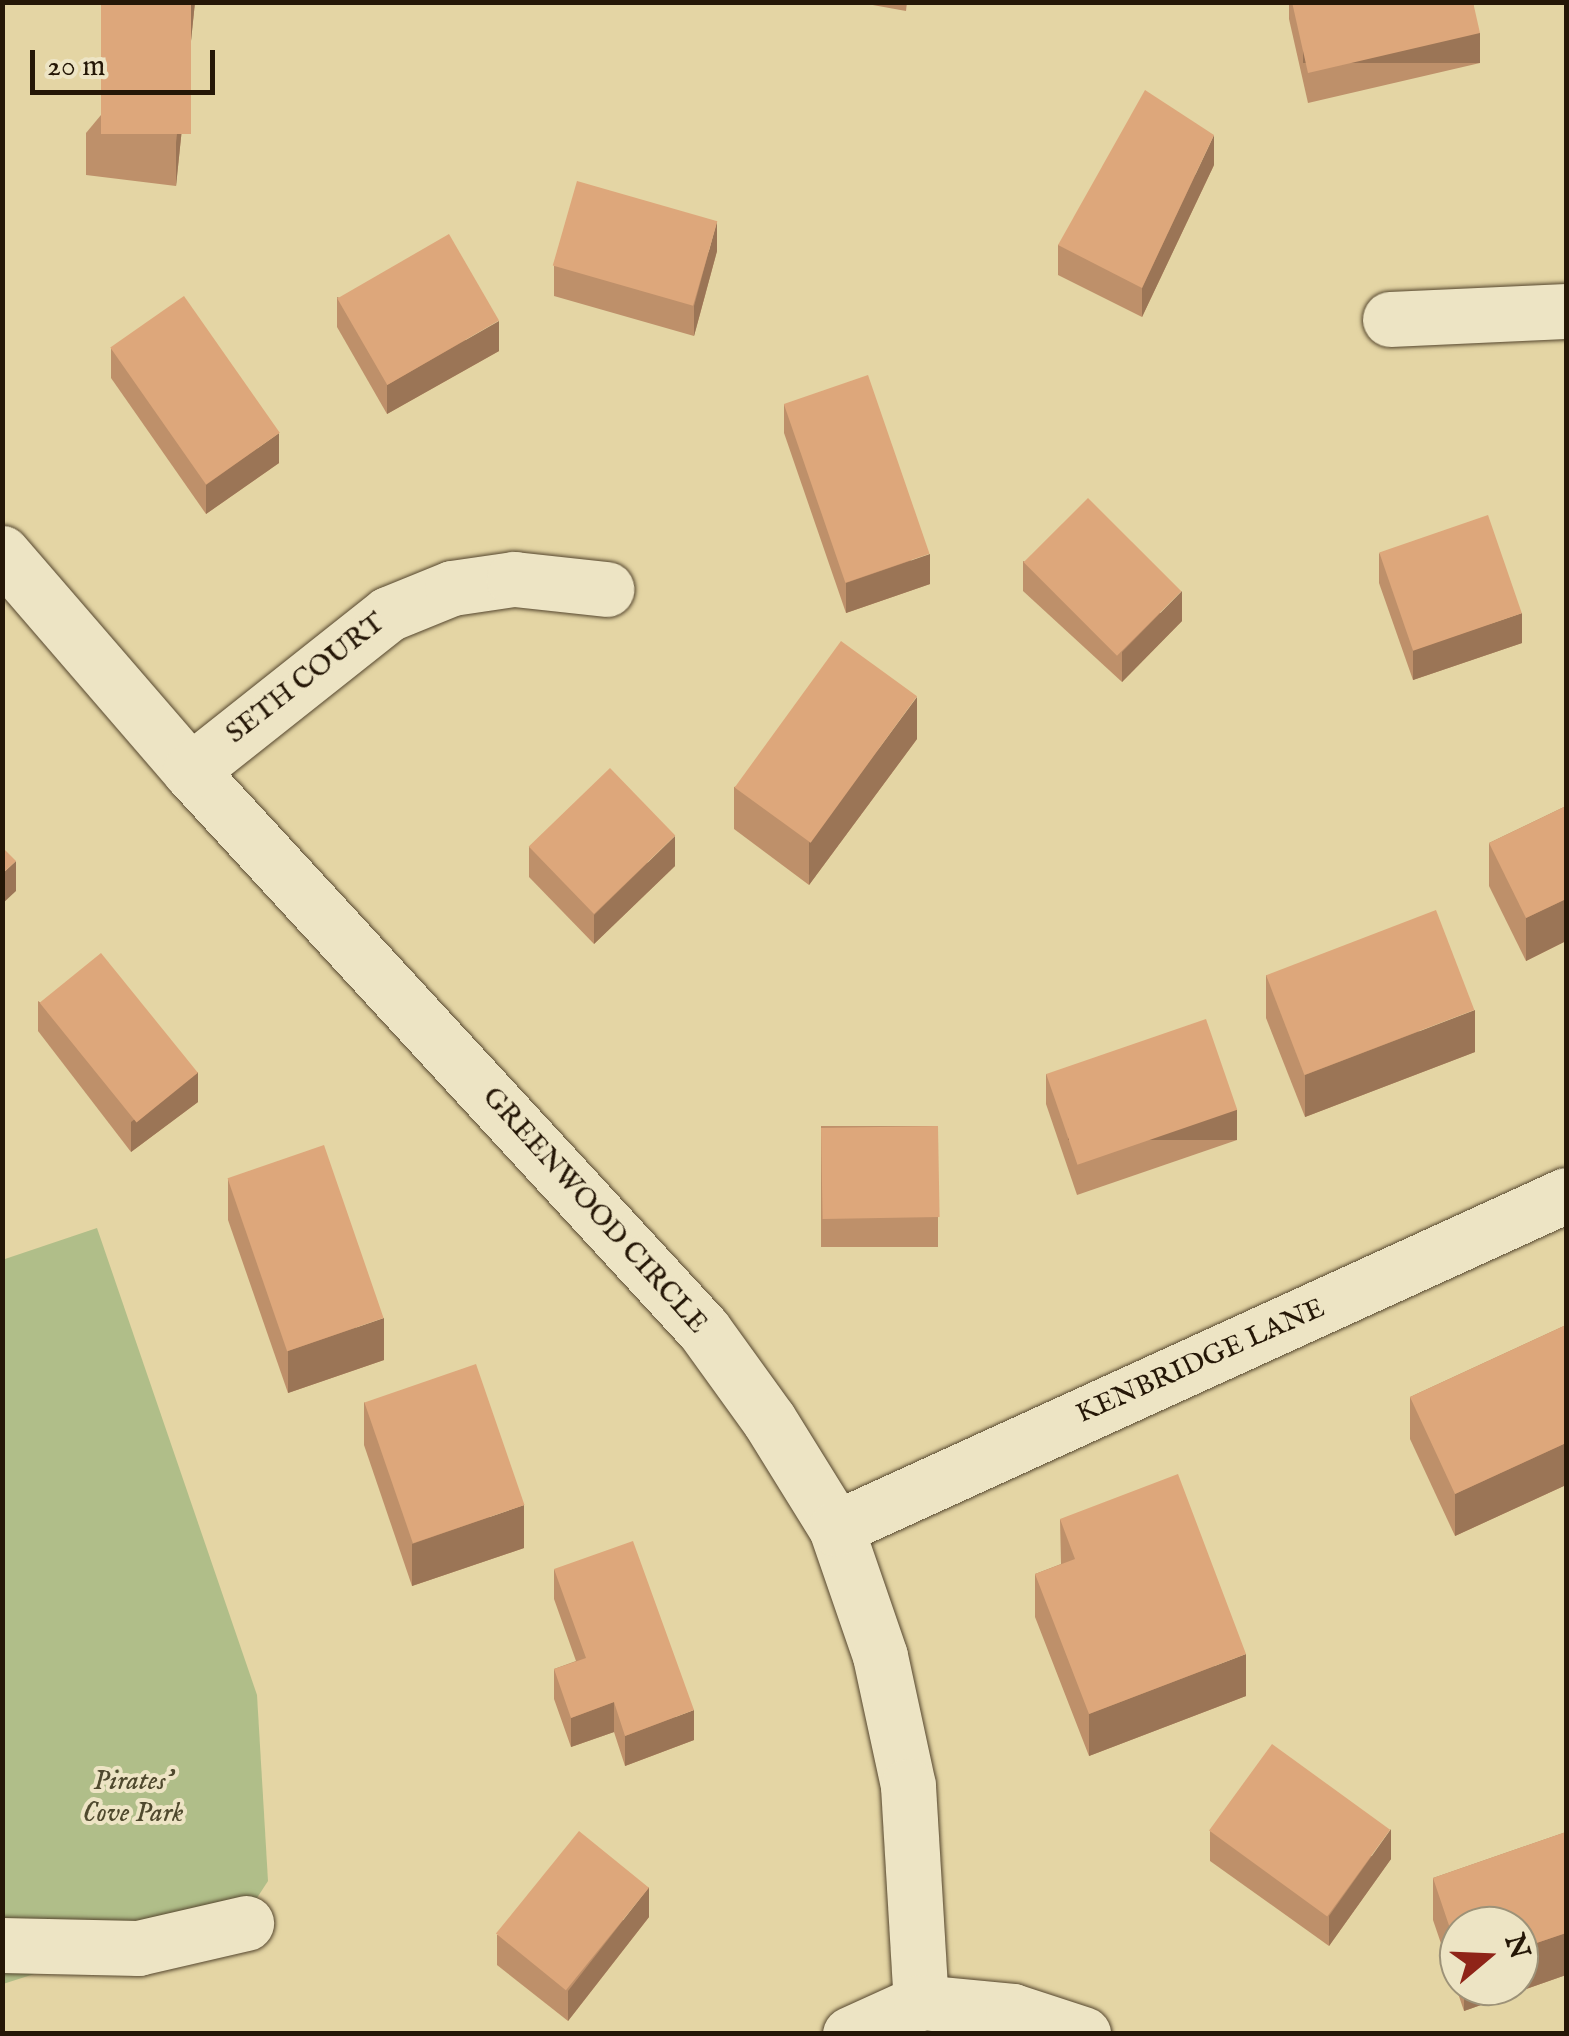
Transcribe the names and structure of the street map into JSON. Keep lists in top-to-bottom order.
{
  "streets": {
    "street": ["SETH COURT", "GREENWOOD CIRCLE", "KENBRIDGE LANE"]
  },
  "crossings": [
    ["SETH COURT", "GREENWOOD CIRCLE"],
    ["GREENWOOD CIRCLE", "KENBRIDGE LANE"]
  ],
  "parks": ["Pirates' Cove Park"],
  "scale_bar": "20 m",
  "north": "right"
}
